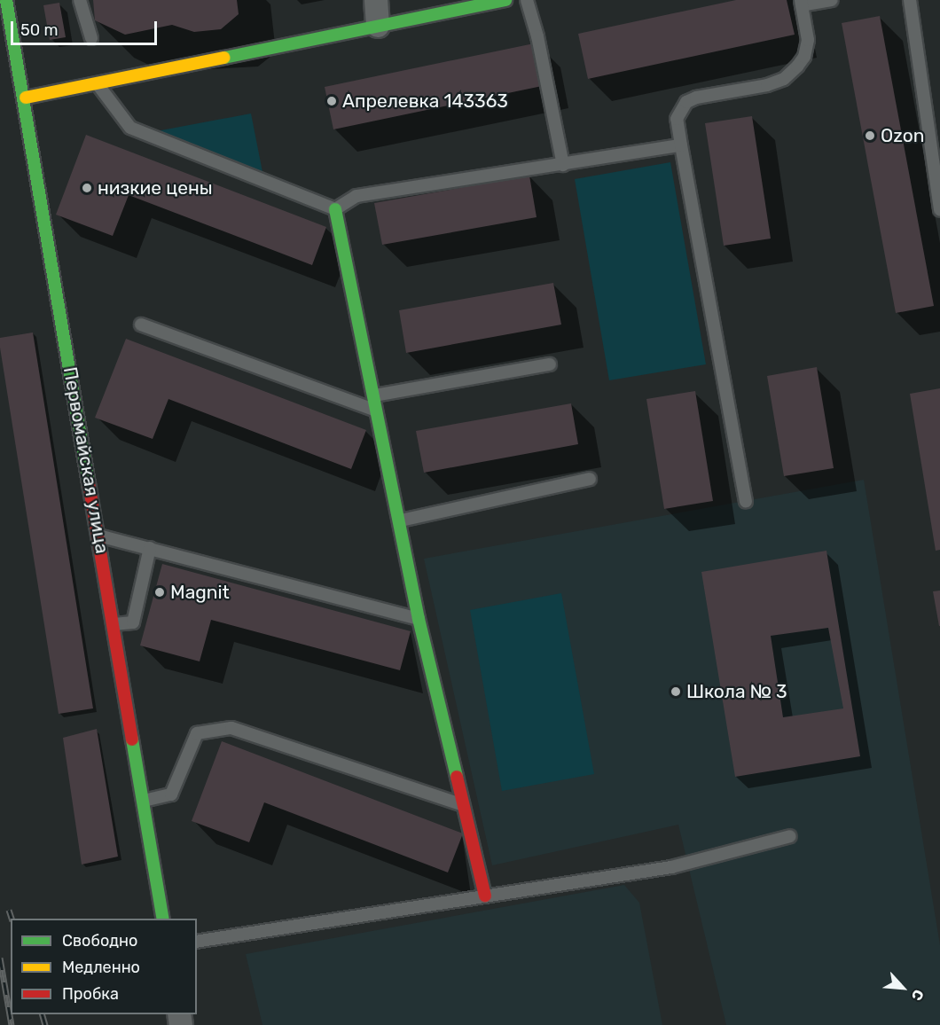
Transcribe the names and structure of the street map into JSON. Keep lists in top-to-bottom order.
{
  "streets": {
    "street": ["Первомайская улица"]
  },
  "places": [
    "Апрелевка 143363",
    "Ozon",
    "низкие цены",
    "Magnit",
    "Школа № 3"
  ],
  "legend": ["Свободно", "Медленно", "Пробка"],
  "scale_bar": "50 m",
  "north": "bottom right"
}
